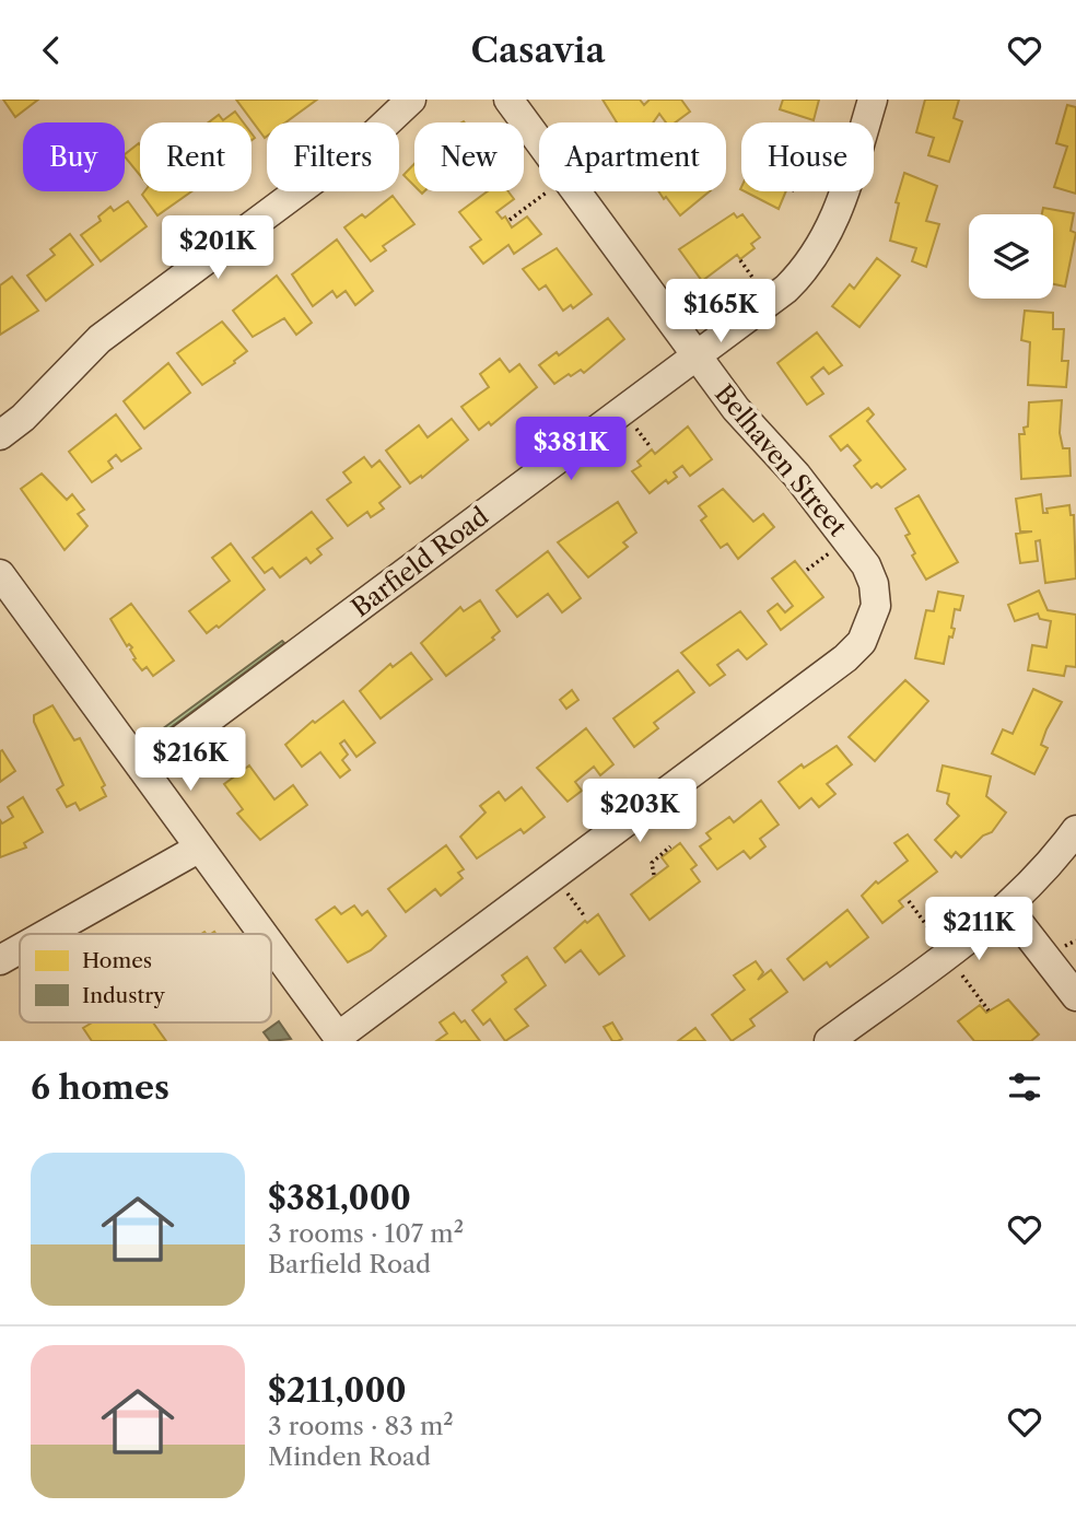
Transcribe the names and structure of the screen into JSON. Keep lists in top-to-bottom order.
{
  "streets": {
    "street": ["Belhaven Street", "Barfield Road"]
  },
  "crossings": [
    ["Belhaven Street", "Barfield Road"]
  ],
  "legend": ["Homes", "Industry"],
  "page": {
    "header": "Casavia",
    "chip": [
      "Buy",
      "Rent",
      "Filters",
      "New",
      "Apartment",
      "House"
    ],
    "price": [
      "$201K",
      "$165K",
      "$381K",
      "$216K",
      "$203K",
      "$211K"
    ],
    "heading": "6 homes",
    "list": [
      {
        "name": "$381,000",
        "note": "3 rooms · 107 m² · Barfield Road"
      },
      {
        "name": "$211,000",
        "note": "3 rooms · 83 m² · Minden Road"
      }
    ]
  }
}
